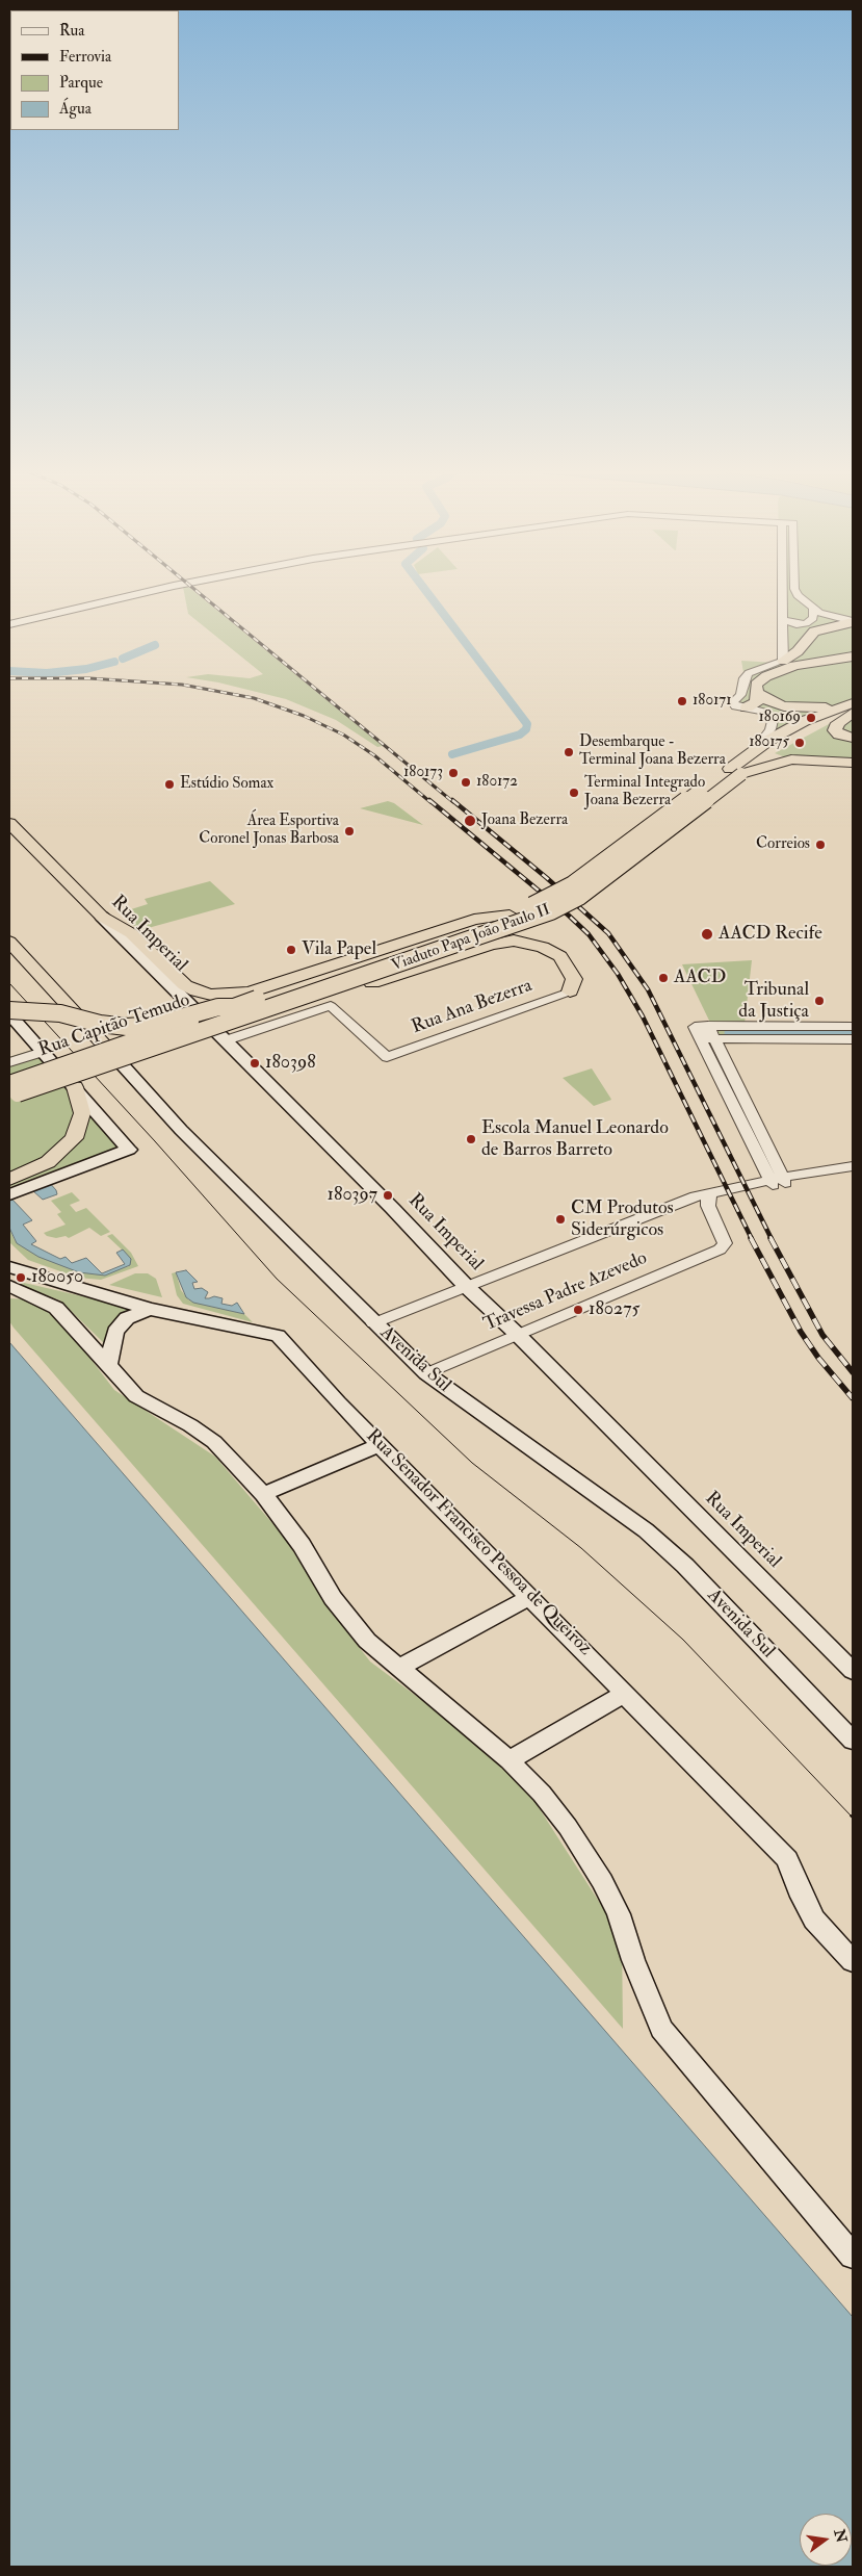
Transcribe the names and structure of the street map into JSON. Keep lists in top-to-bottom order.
{
  "streets": {
    "highway": ["Viaduto Papa João Paulo II"],
    "main road": [
      "Rua Imperial",
      "Rua Capitão Temudo",
      "Avenida Sul",
      "Rua Senador Francisco Pessoa de Queiroz"
    ],
    "street": ["Rua Ana Bezerra", "Travessa Padre Azevedo"]
  },
  "crossings": [
    ["Rua Imperial", "Rua Ana Bezerra"],
    ["Rua Imperial", "Travessa Padre Azevedo"],
    ["Viaduto Papa João Paulo II", "Rua Capitão Temudo"],
    ["Travessa Padre Azevedo", "Avenida Sul"]
  ],
  "places": [
    "180171",
    "180169",
    "180175",
    "Desembarque - Terminal Joana Bezerra",
    "180173",
    "180172",
    "Estúdio Somax",
    "Terminal Integrado Joana Bezerra",
    "Joana Bezerra",
    "Área Esportiva Coronel Jonas Barbosa",
    "Correios",
    "AACD Recife",
    "Vila Papel",
    "AACD",
    "Tribunal da Justiça",
    "180398",
    "Escola Manuel Leonardo de Barros Barreto",
    "180397",
    "CM Produtos Siderúrgicos",
    "180050",
    "180275"
  ],
  "legend": [
    "Rua",
    "Ferrovia",
    "Parque",
    "Água"
  ],
  "north": "right"
}
